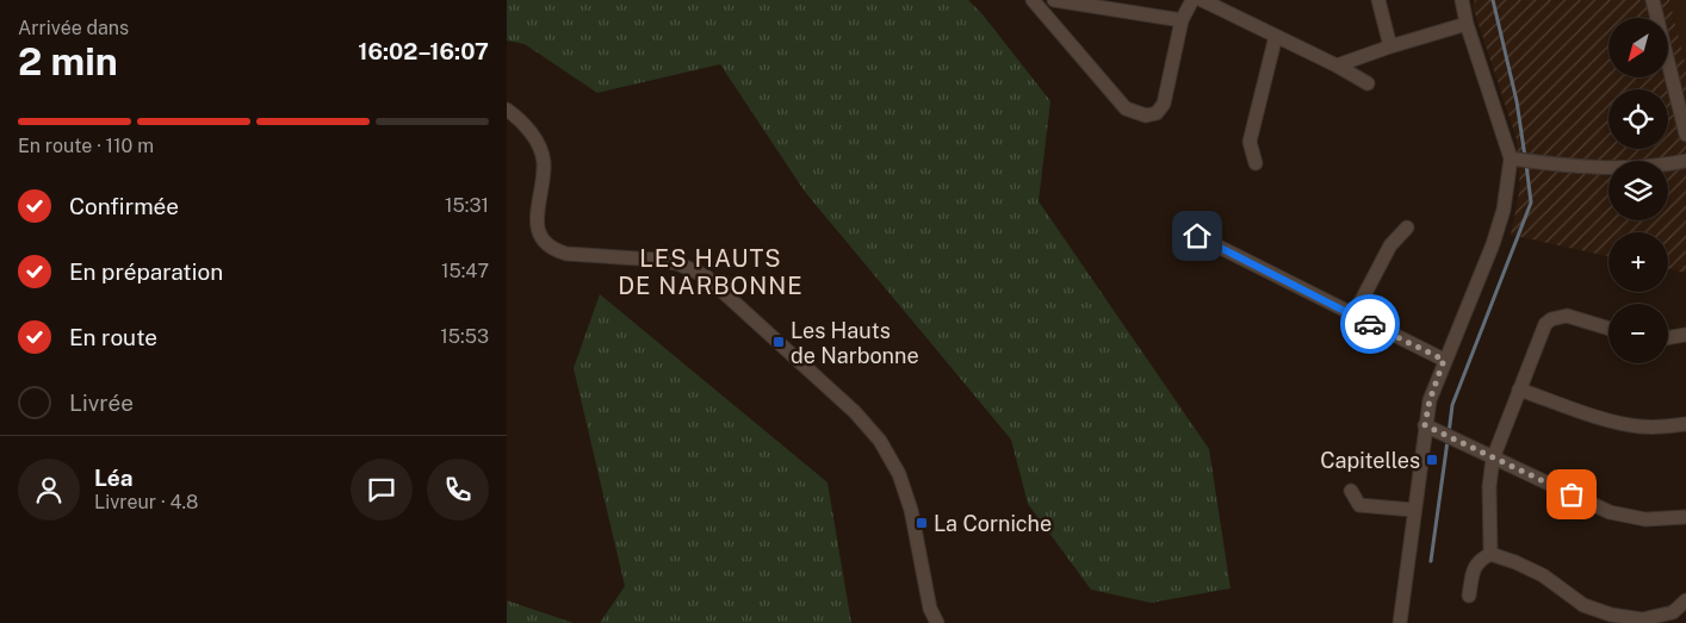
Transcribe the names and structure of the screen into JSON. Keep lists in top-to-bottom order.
{
  "districts": ["LES HAUTS DE NARBONNE"],
  "places": {
    "transit": ["Les Hauts de Narbonne", "Capitelles", "La Corniche"]
  },
  "north": "bottom left",
  "page": {
    "heading": ["2 min", "Arrivée dans", "16:02–16:07"],
    "panel": ["Léa", "Livreur · 4.8"],
    "map_buttons": ["+", "−"],
    "bar": "En route · 110 m",
    "list": [
      ["Confirmée", "15:31"],
      ["En préparation", "15:47"],
      ["En route", "15:53"],
      "Livrée"
    ]
  }
}
